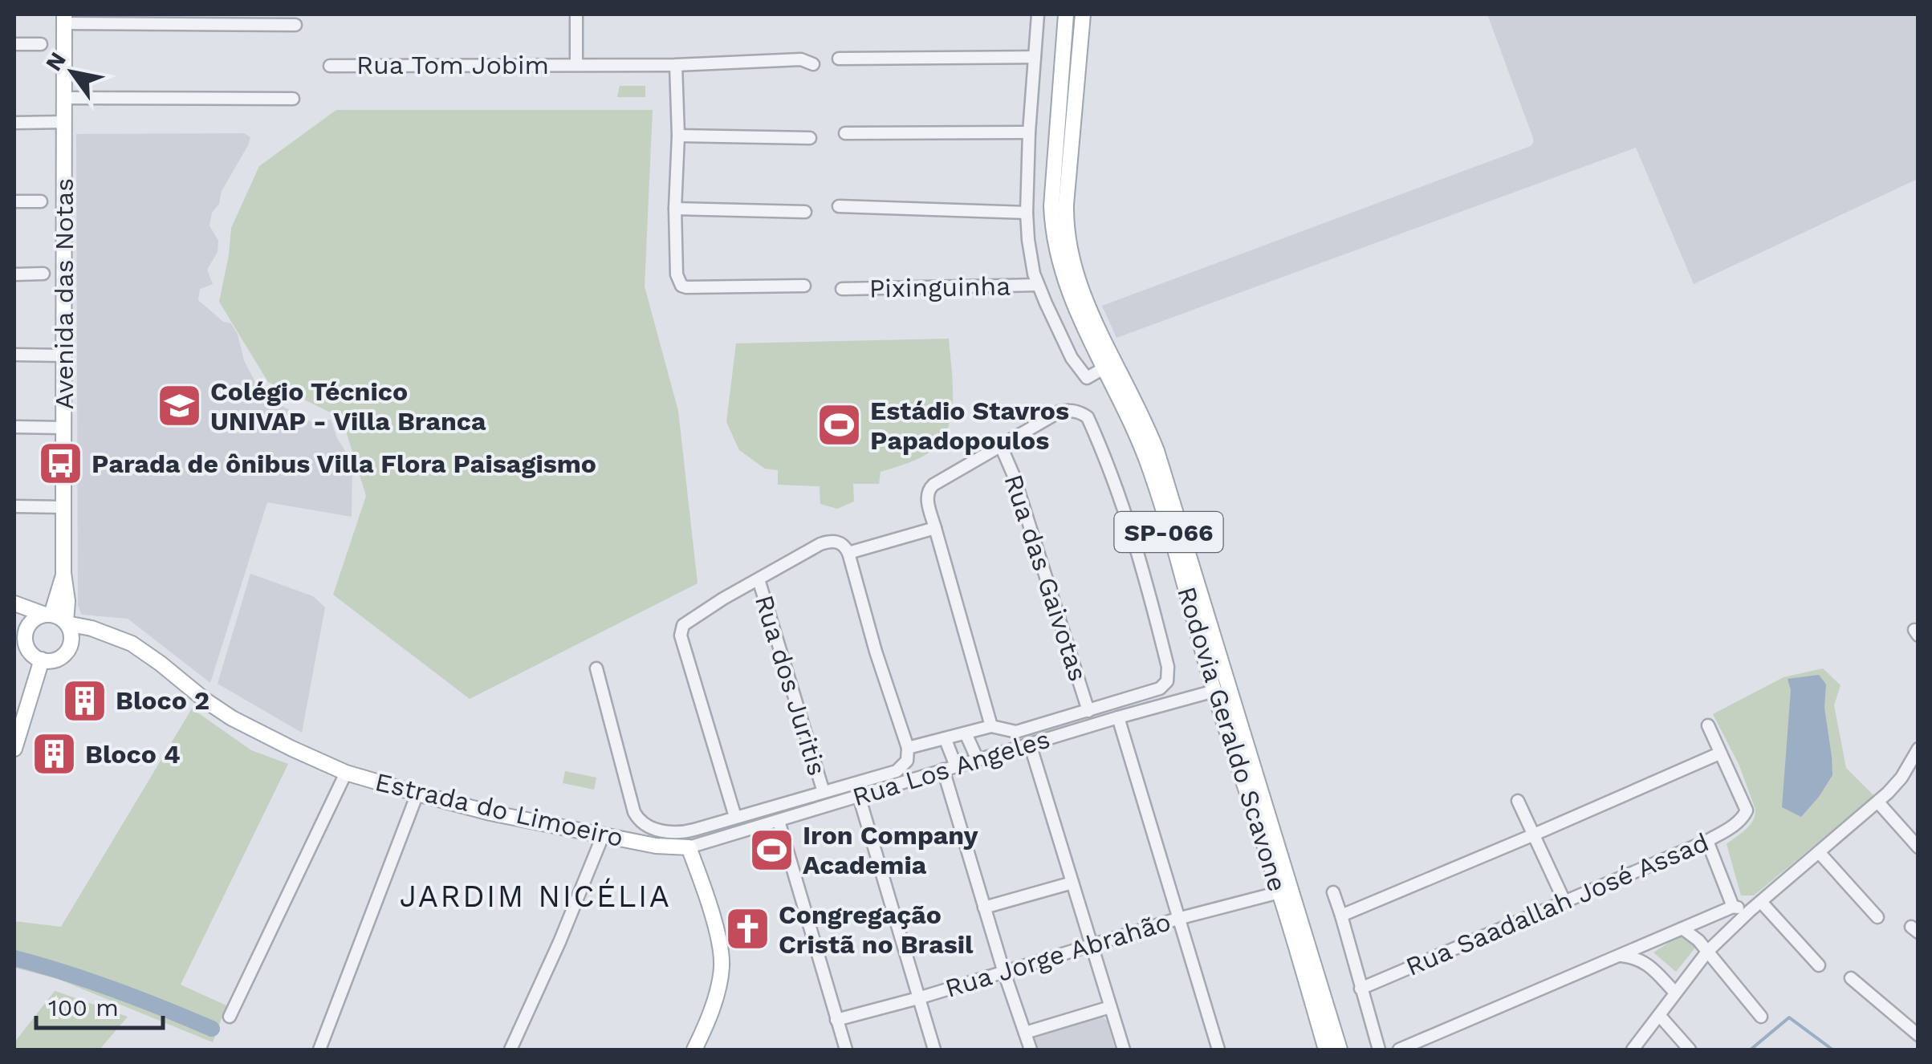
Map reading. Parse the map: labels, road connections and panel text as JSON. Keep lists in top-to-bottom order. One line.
{"streets":{"main road":["Avenida das Notas","SP-066","Rodovia Geraldo Scavone","Estrada do Limoeiro"],"street":["Rua Tom Jobim","Pixinguinha","Rua das Gaivotas","Rua dos Juritis","Rua Los Angeles","Rua Saadallah José Assad","Rua Jorge Abrahão"]},"crossings":[["Avenida das Notas","Estrada do Limoeiro"],["Rodovia Geraldo Scavone","Rua Los Angeles"],["Rodovia Geraldo Scavone","Rua Jorge Abrahão"],["Rua Los Angeles","Estrada do Limoeiro"]],"districts":["JARDIM NICÉLIA"],"places":{"school or university":["Colégio Técnico UNIVAP - Villa Branca"],"sports":["Estádio Stavros Papadopoulos","Iron Company Academia"],"bus stop":["Parada de ônibus Villa Flora Paisagismo"],"building":["Bloco 2","Bloco 4"],"church":["Congregação Cristã no Brasil"]},"scale_bar":"100 m","north":"top left"}
